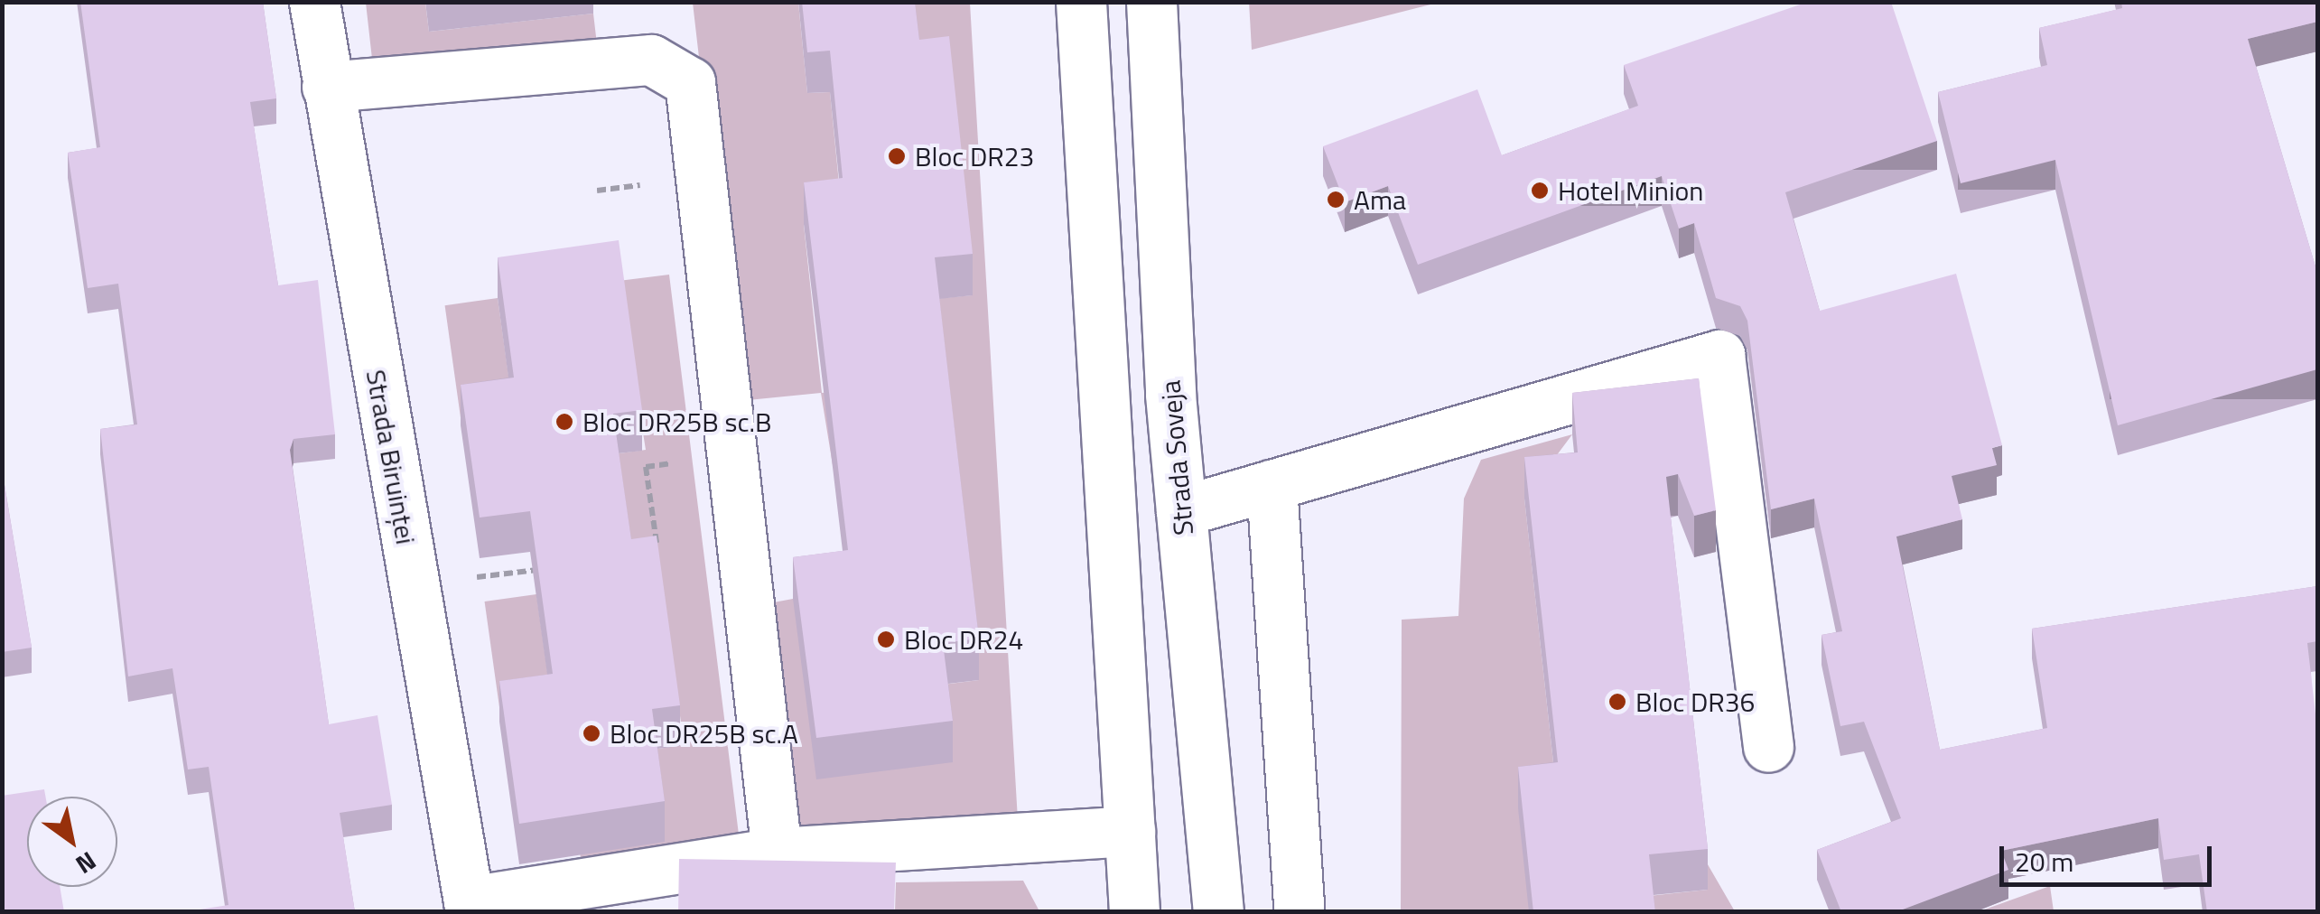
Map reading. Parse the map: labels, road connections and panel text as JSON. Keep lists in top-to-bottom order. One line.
{"streets":{"main road":["Strada Biruinței","Strada Soveja"]},"places":["Bloc DR23","Hotel Minion","Ama","Bloc DR25B sc.B","Bloc DR24","Bloc DR36","Bloc DR25B sc.A"],"scale_bar":"20 m","north":"bottom right"}
